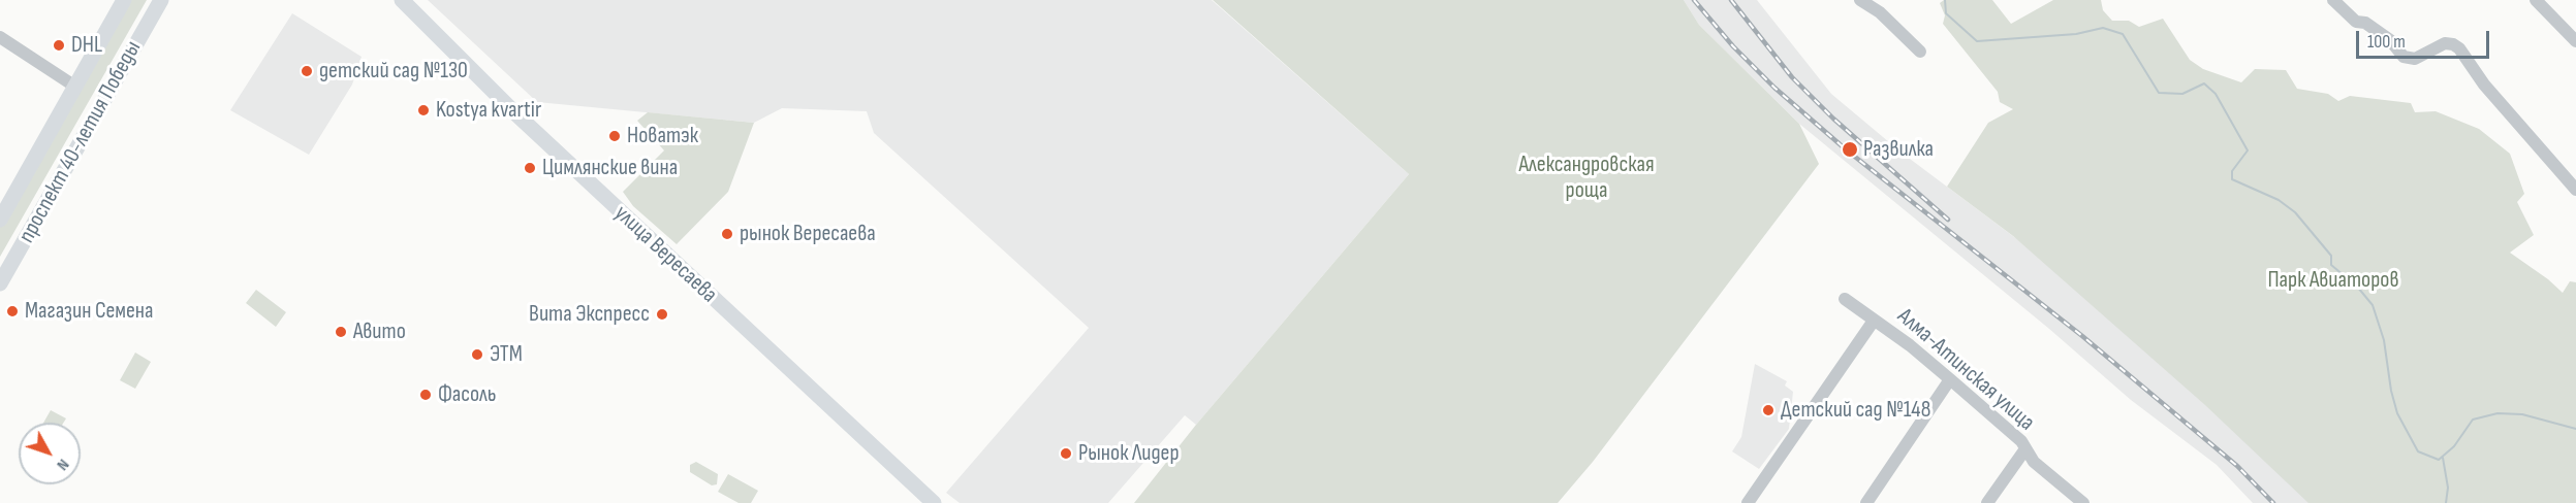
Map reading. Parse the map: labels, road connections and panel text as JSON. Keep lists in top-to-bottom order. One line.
{"streets":{"main road":["проспект 40-летия Победы","улица Вересаева"],"street":["Алма-Атинская улица"]},"parks":["Александровская роща","Парк Авиаторов"],"places":["DHL","детский сад №130","Kostya kvartir","Новатэк","Развилка","Цимлянские вина","рынок Вересаева","Магазин Семена","Вита Экспресс","Авито","ЭТМ","Фасоль","Детский сад №148","Рынок Лидер"],"scale_bar":"100 m","north":"bottom right"}
